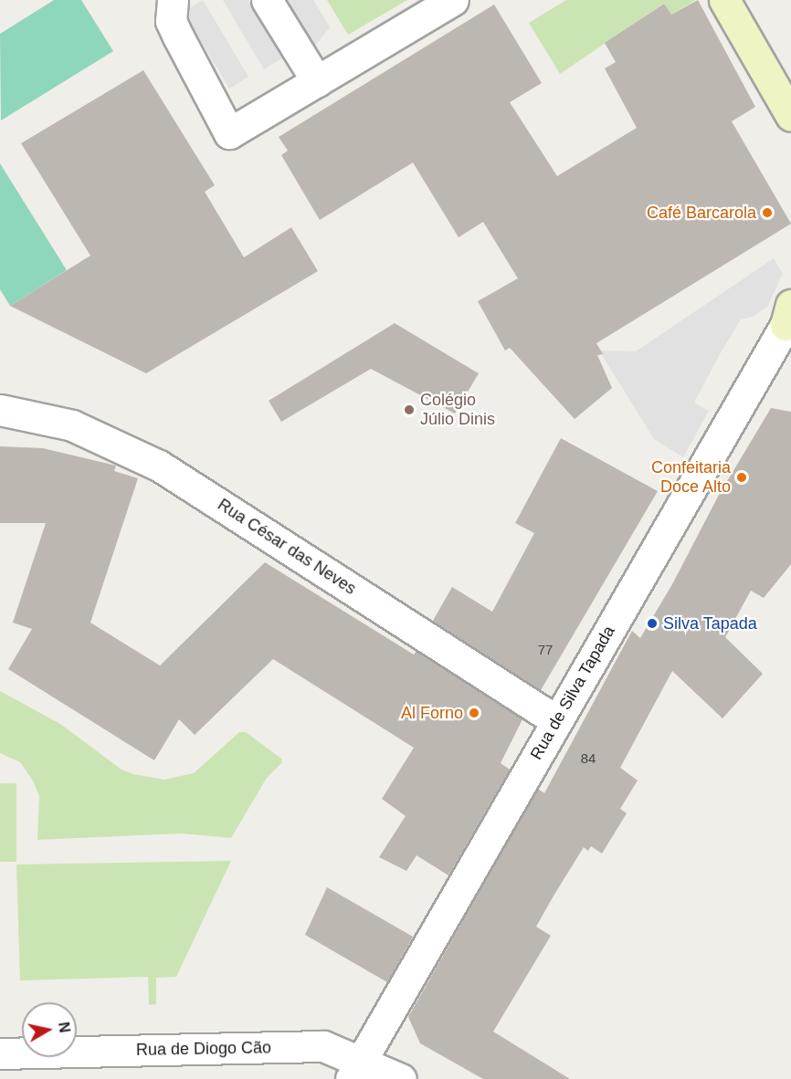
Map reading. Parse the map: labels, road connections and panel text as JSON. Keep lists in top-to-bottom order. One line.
{"streets":{"street":["Rua César das Neves","Rua de Silva Tapada","Rua de Diogo Cão"]},"crossings":[["Rua César das Neves","Rua de Silva Tapada"],["Rua de Silva Tapada","Rua de Diogo Cão"]],"places":["Café Barcarola","Colégio Júlio Dinis","Confeitaria Doce Alto","Silva Tapada","Al Forno"],"house_numbers":["77","84"],"north":"right"}
